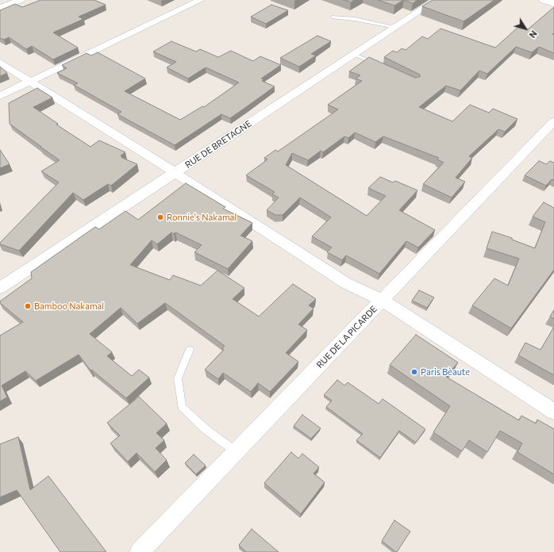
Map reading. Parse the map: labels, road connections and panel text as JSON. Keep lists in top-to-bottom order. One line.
{"streets":{"street":["RUE DE BRETAGNE","RUE DE LA PICARDE"]},"places":["Ronnie's Nakamal","Bamboo Nakamal","Paris Bèaute"],"north":"bottom right"}
